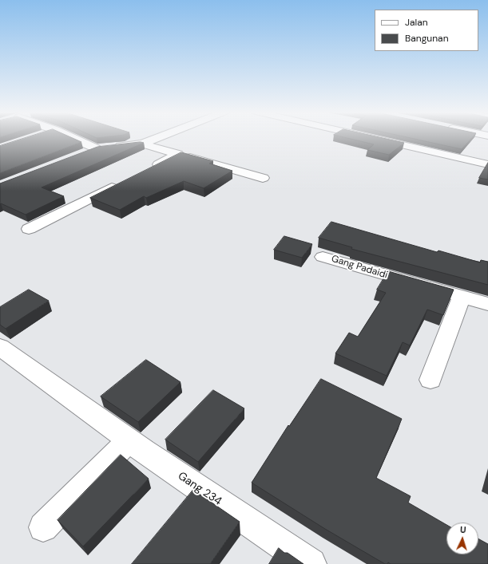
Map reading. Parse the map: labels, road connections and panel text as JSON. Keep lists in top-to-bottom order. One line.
{"streets":{"street":["Gang Padaidi","Gang 234"]},"legend":["Jalan","Bangunan"],"north":"top"}
